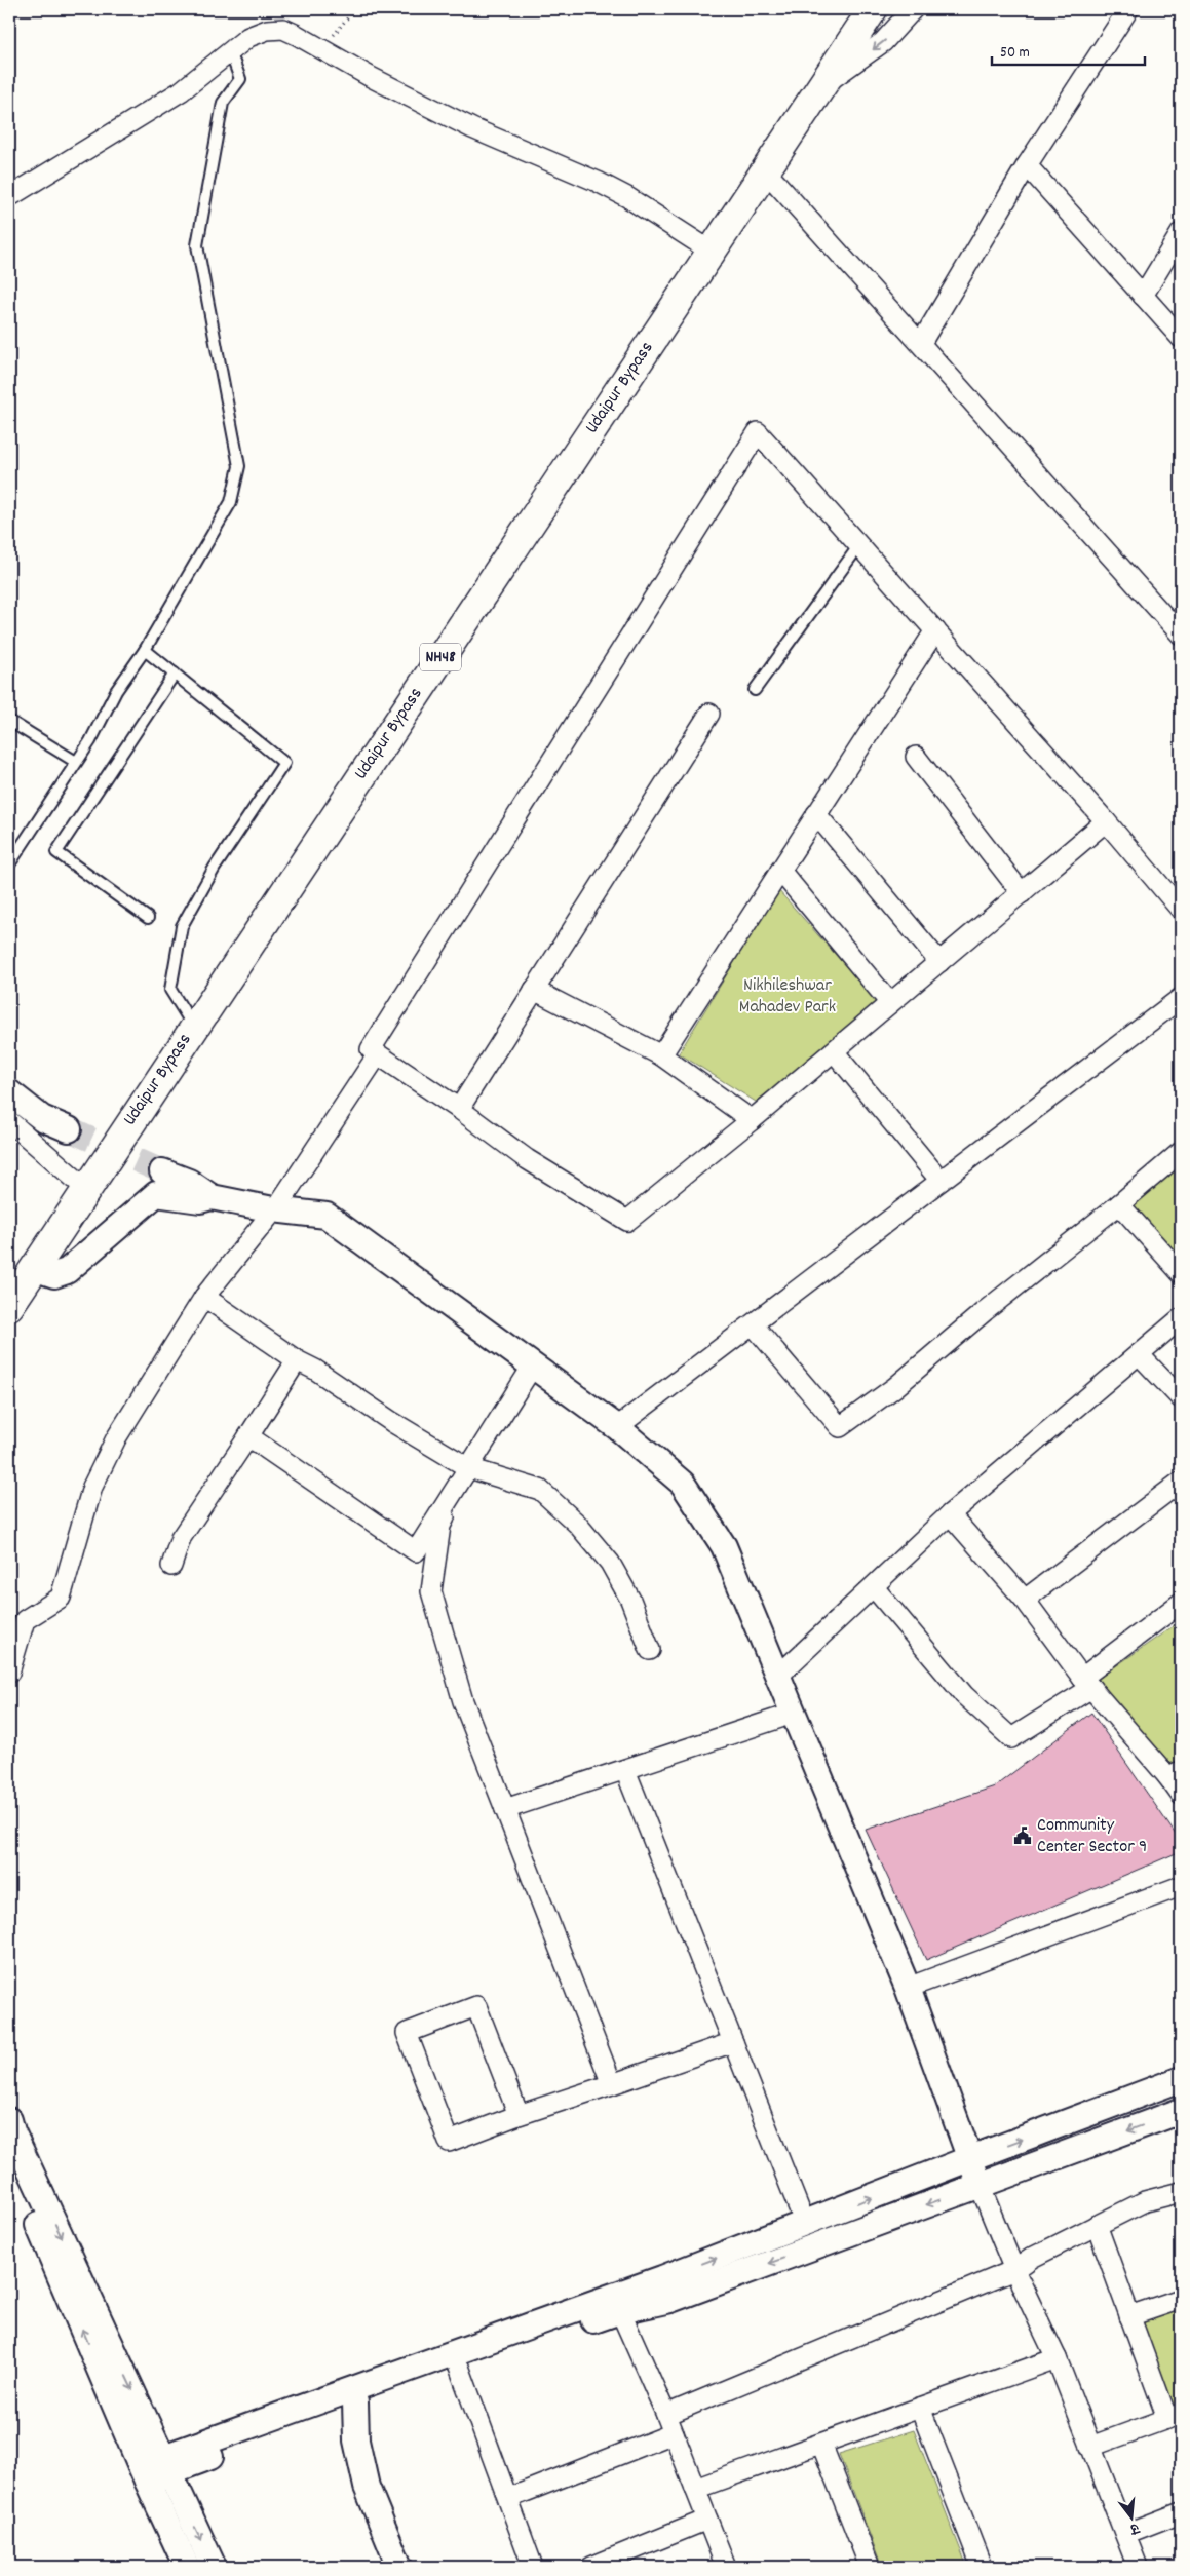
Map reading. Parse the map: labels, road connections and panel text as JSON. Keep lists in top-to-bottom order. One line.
{"streets":{"highway":["Udaipur Bypass","NH48"]},"parks":["Nikhileshwar Mahadev Park"],"places":{"public building":["Community Center Sector 9"]},"scale_bar":"50 m","north":"bottom"}
